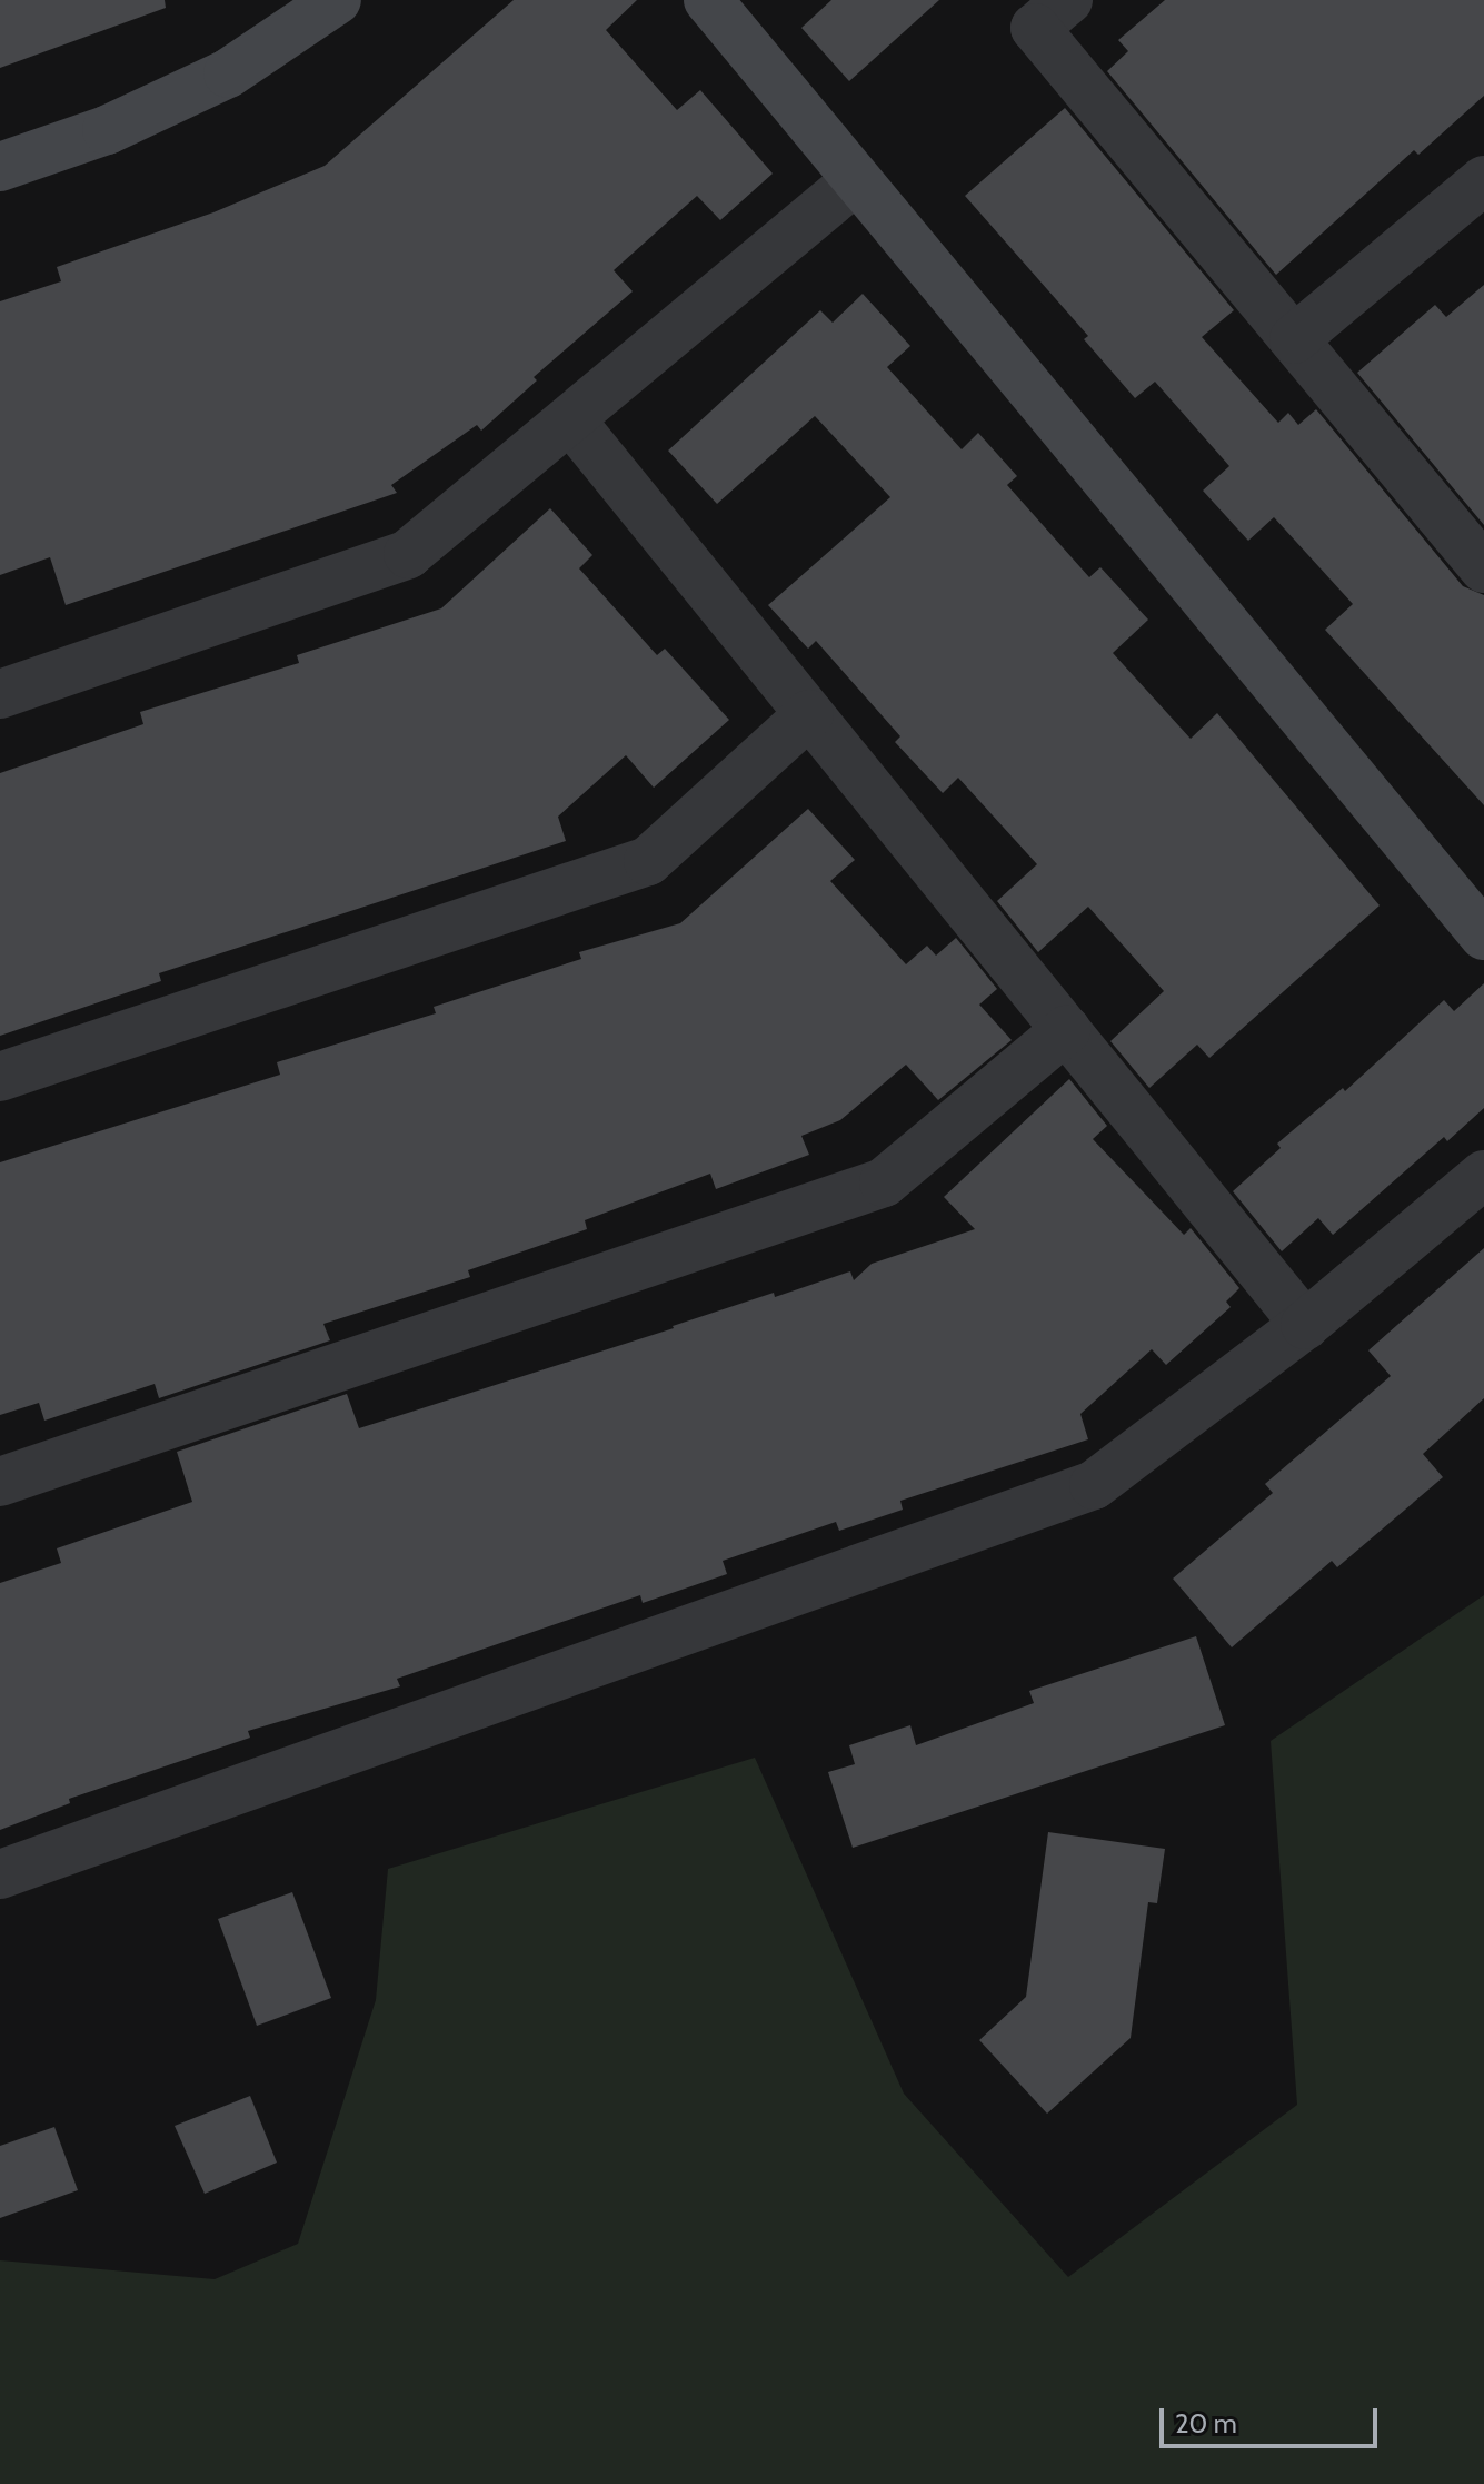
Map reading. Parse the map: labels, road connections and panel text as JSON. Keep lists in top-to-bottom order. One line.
{"scale_bar":"20 m"}
